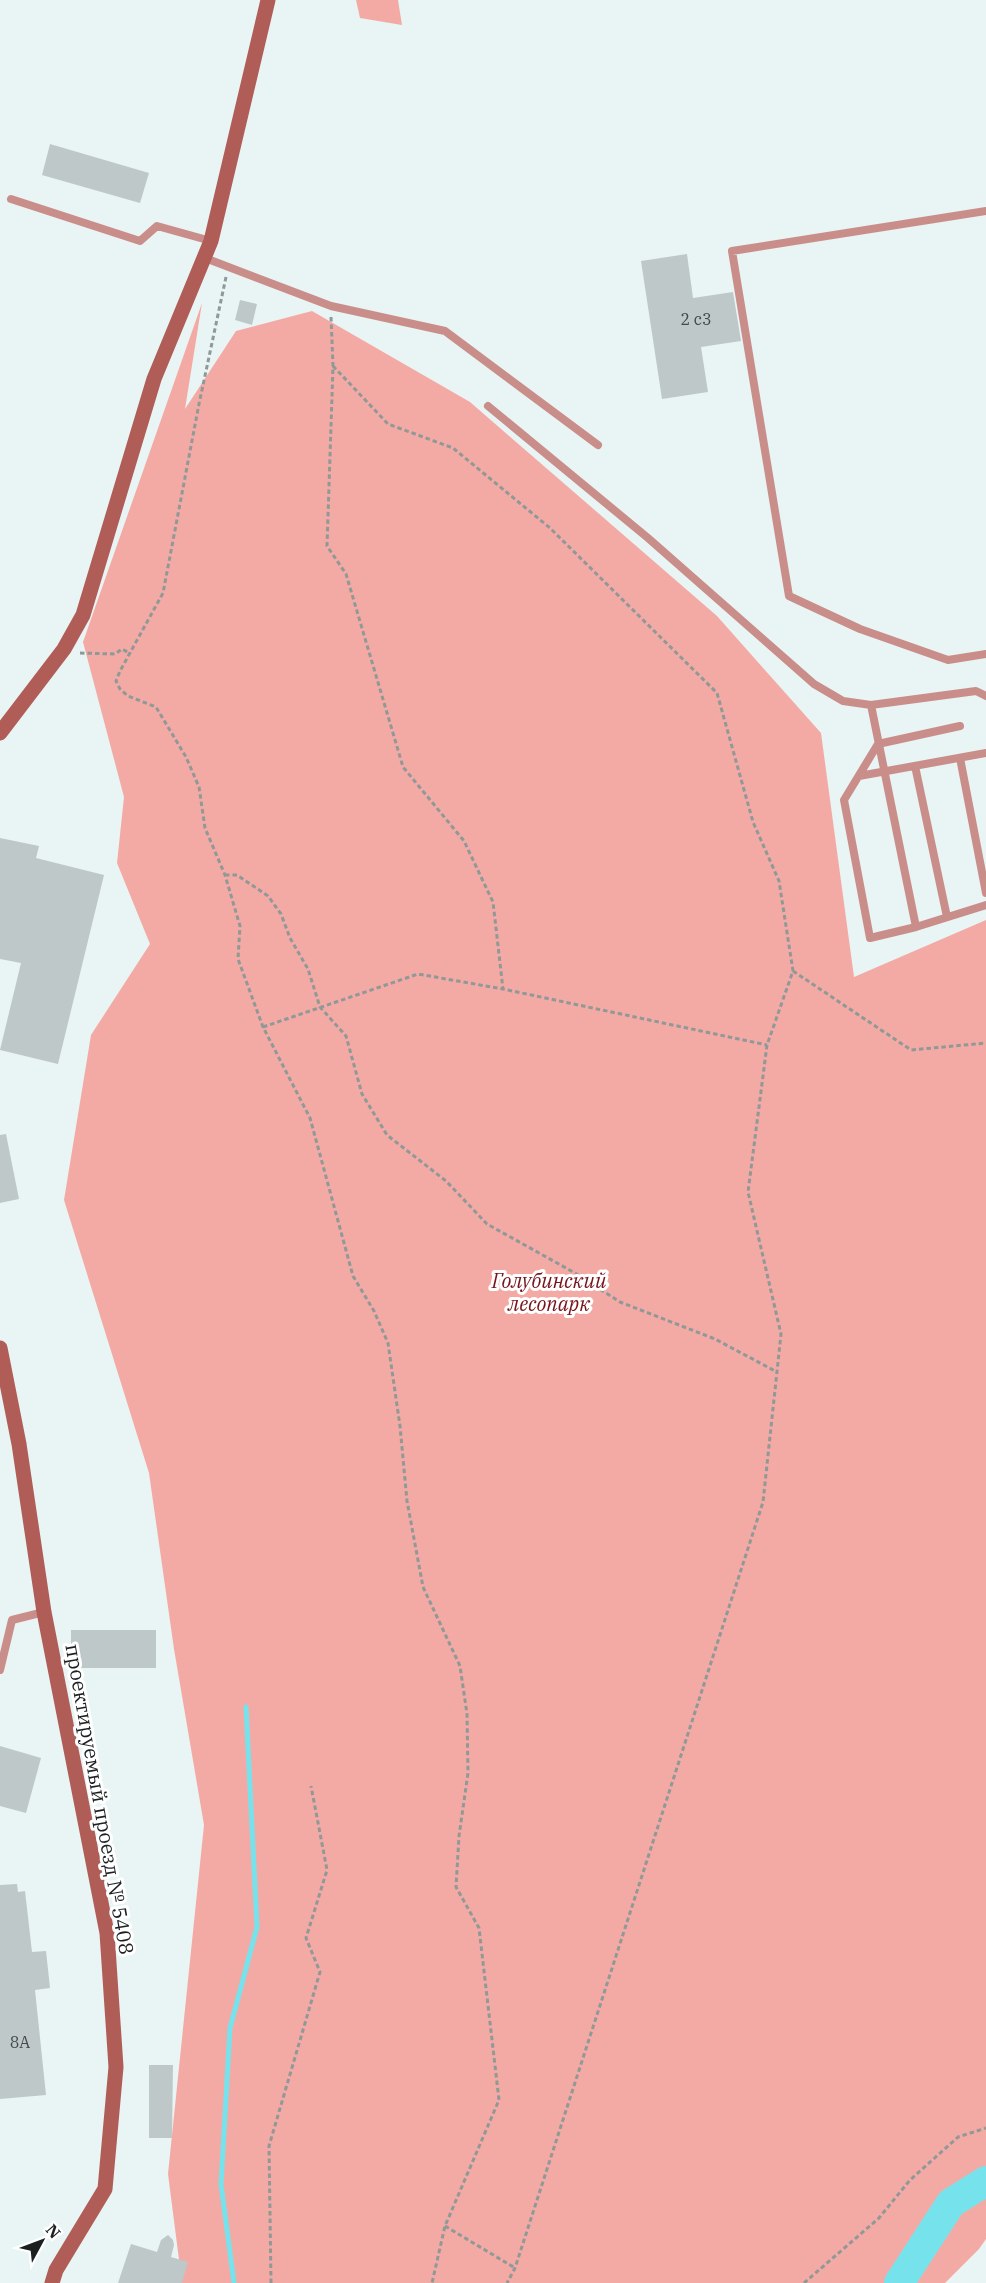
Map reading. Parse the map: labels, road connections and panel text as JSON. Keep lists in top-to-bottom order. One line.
{"streets":{"street":["проектируемый проезд № 5408"]},"parks":["Голубинский лесопарк"],"house_numbers":["2 с3","8А"],"north":"top right"}
